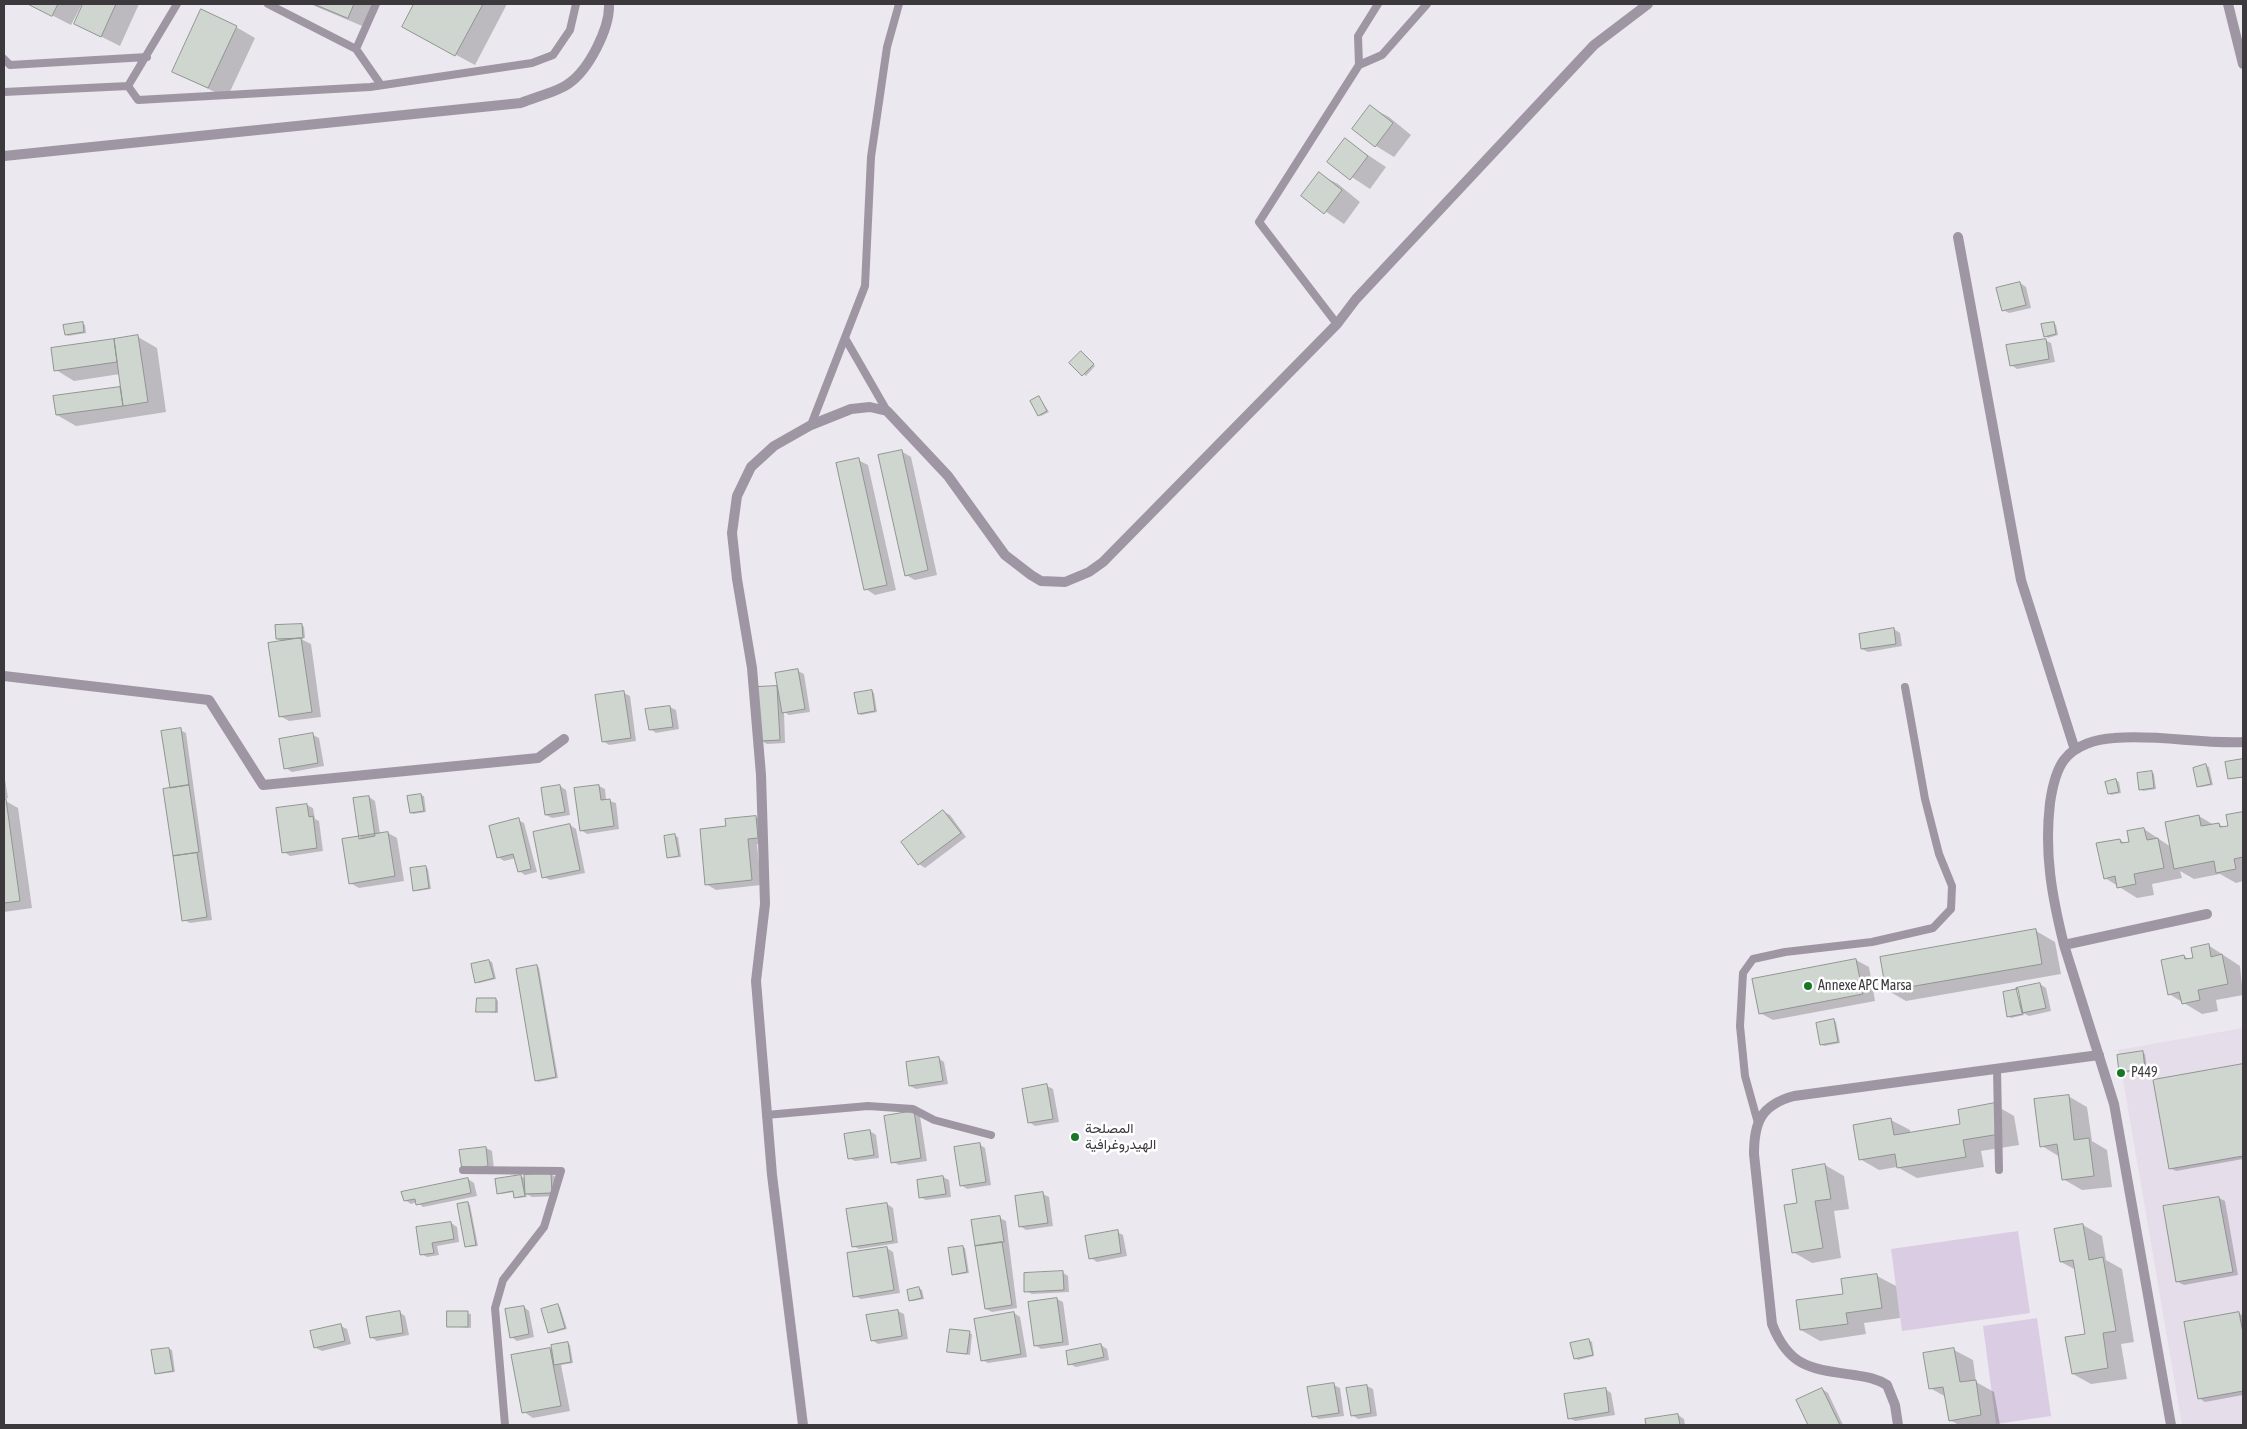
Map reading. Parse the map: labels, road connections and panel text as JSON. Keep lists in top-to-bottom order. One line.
{"places":["Annexe APC Marsa","P449","المصلحة الهيدروغرافية"]}
